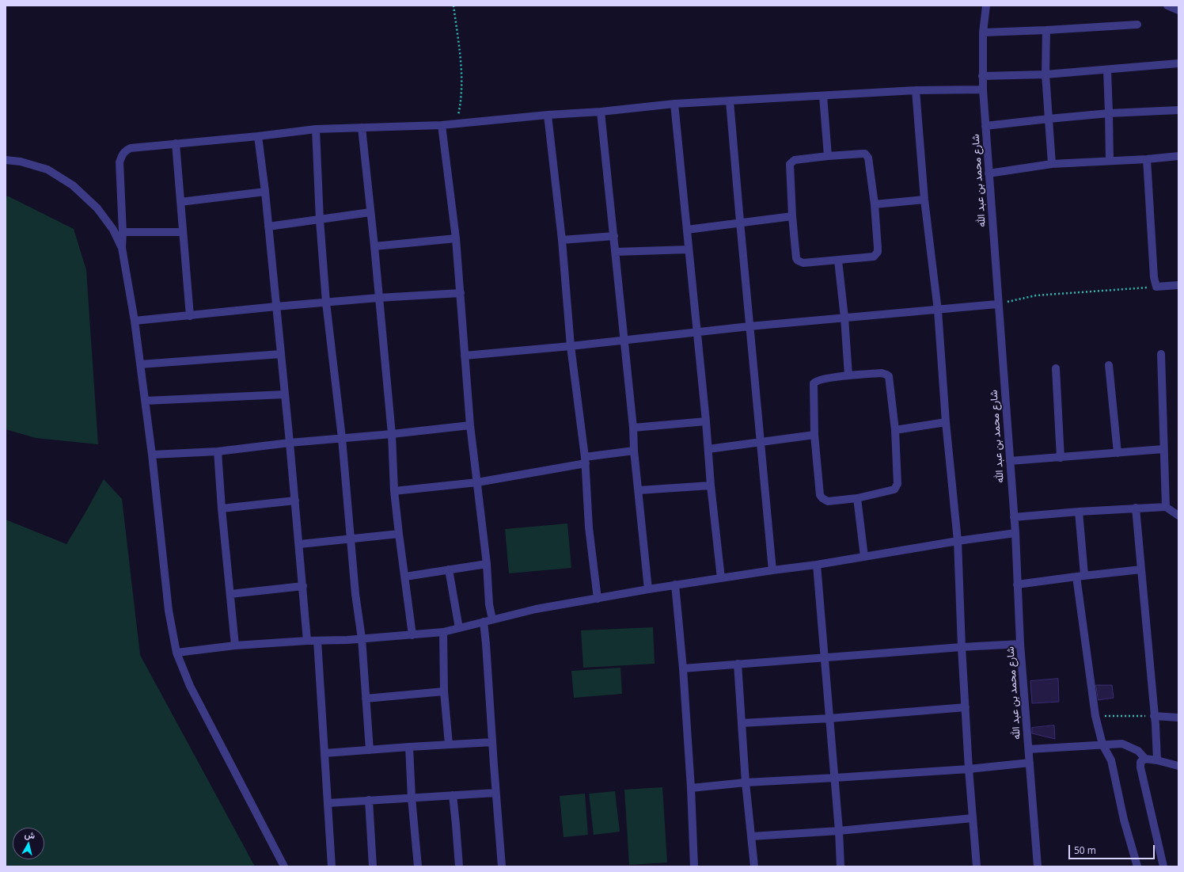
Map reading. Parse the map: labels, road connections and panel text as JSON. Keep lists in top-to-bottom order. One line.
{"streets":{"street":["شارع محمد بن عبد الله"]},"scale_bar":"50 m","north":"top"}
